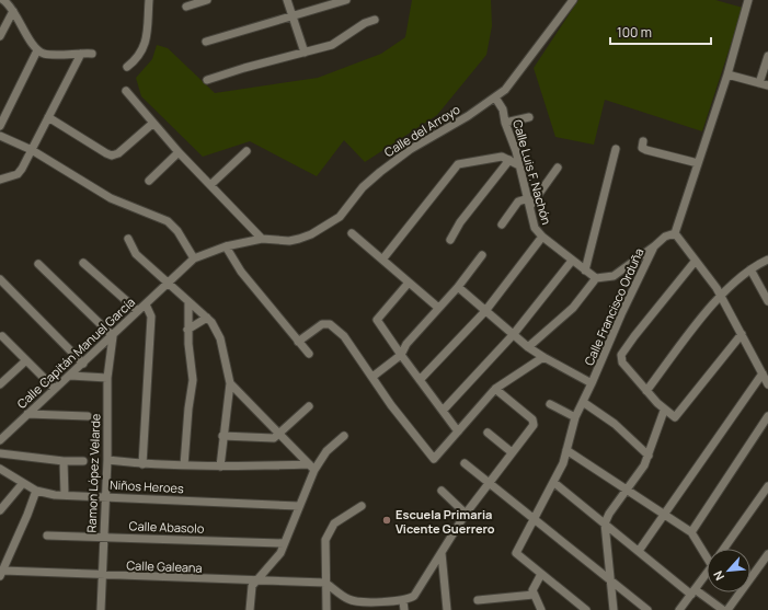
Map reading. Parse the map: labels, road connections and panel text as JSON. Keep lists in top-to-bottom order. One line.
{"streets":{"street":["Calle del Arroyo","Calle Luis F. Nachón","Calle Francisco Orduña","Calle Capitán Manuel García","Ramon López Velarde","Niños Heroes","Calle Abasolo","Calle Galeana"]},"crossings":[["Calle del Arroyo","Calle Luis F. Nachón"],["Calle del Arroyo","Calle Capitán Manuel García"],["Calle Capitán Manuel García","Ramon López Velarde"],["Ramon López Velarde","Niños Heroes"],["Ramon López Velarde","Calle Abasolo"],["Ramon López Velarde","Calle Galeana"]],"places":["Escuela Primaria Vicente Guerrero"],"scale_bar":"100 m","north":"bottom left"}
